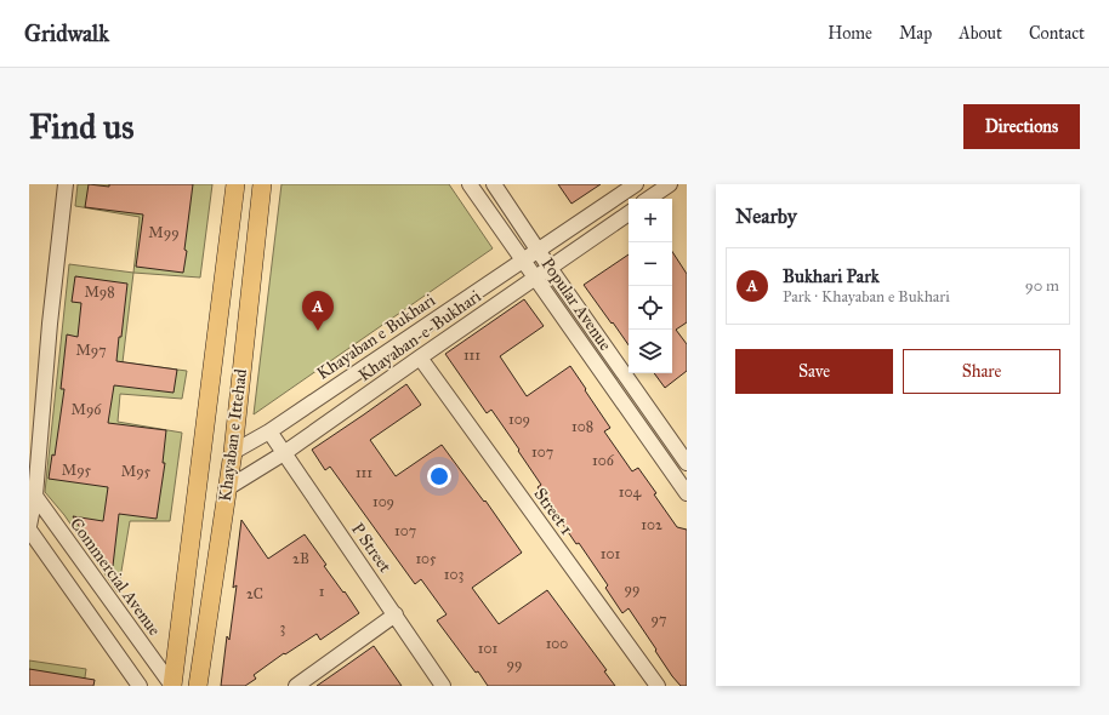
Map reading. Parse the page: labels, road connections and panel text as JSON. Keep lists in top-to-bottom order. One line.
{"streets":{"main road":["Khayaban e Ittehad"],"street":["Popular Avenue","Khayaban-e-Bukhari","Khayaban e Bukhari","Street 1","P Street","Commercial Avenue"]},"crossings":[["Popular Avenue","Khayaban-e-Bukhari"],["Popular Avenue","Khayaban e Bukhari"],["Khayaban-e-Bukhari","Khayaban e Ittehad"],["Khayaban-e-Bukhari","Street 1"],["Khayaban-e-Bukhari","P Street"],["Khayaban e Bukhari","Khayaban e Ittehad"],["Khayaban e Bukhari","P Street"],["Khayaban e Ittehad","Commercial Avenue"]],"house_numbers":["M99","M98","M97","111","M96","109","108","107","106","M95","M95","111","104","109","102","107","101","2B","105","103","99","1","2C","97","3","100","101","99"],"page":{"header":"Gridwalk","nav":["Home","Map","About","Contact"],"buttons":["Directions",["Save","Share"]],"title":"Find us","heading":"Nearby","map_buttons":["+","−"],"list":[{"mark":"A","name":"Bukhari Park","note":"Park · Khayaban e Bukhari","value":"90 m"}],"pins":"A"}}
